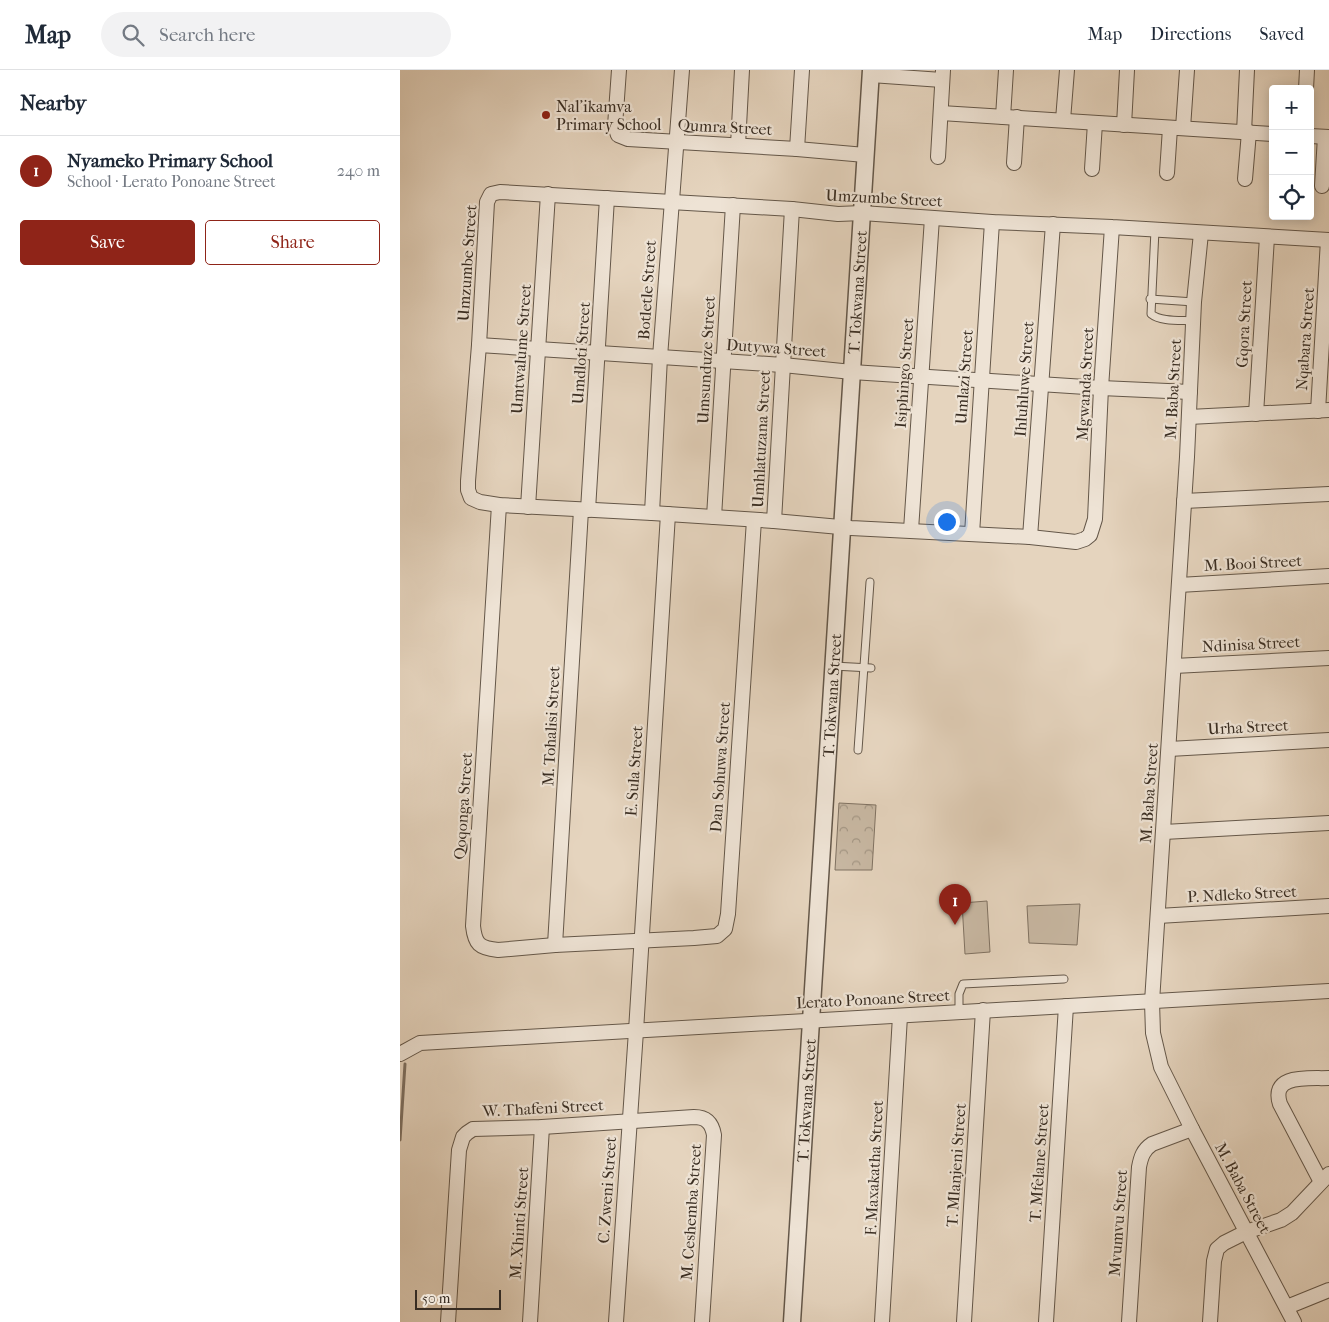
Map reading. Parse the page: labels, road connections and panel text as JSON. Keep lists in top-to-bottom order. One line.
{"streets":{"street":["Qumra Street","Umzumbe Street","Botletle Street","T. Tokwana Street","Gqora Street","Nqabara Street","Dutywa Street","Umtwalume Street","Umdloti Street","Umsunduze Street","Isiphingo Street","Umlazi Street","Ihluhluwe Street","Mgwanda Street","M. Baba Street","Umhlatuzana Street","M. Booi Street","Ndinisa Street","M. Tohalisi Street","Urha Street","Dan Sohuwa Street","E. Sula Street","Qoqonga Street","P. Ndleko Street","Lerato Ponoane Street","W. Thafeni Street","T. Mfelane Street","T. Mlanjeni Street","F. Maxakatha Street","C. Zweni Street","M. Ceshemba Street","M. Xhinti Street","Mvumvu Street"]},"crossings":[["Qumra Street","Botletle Street"],["Qumra Street","T. Tokwana Street"],["Umzumbe Street","Botletle Street"],["Umzumbe Street","T. Tokwana Street"],["Umzumbe Street","Gqora Street"],["Umzumbe Street","Nqabara Street"],["Umzumbe Street","Dutywa Street"],["Umzumbe Street","Umtwalume Street"],["Umzumbe Street","Umdloti Street"],["Umzumbe Street","Umsunduze Street"],["Umzumbe Street","Isiphingo Street"],["Umzumbe Street","Umlazi Street"],["Umzumbe Street","Ihluhluwe Street"],["Umzumbe Street","Mgwanda Street"],["Umzumbe Street","M. Baba Street"],["Umzumbe Street","Umhlatuzana Street"],["Umzumbe Street","M. Tohalisi Street"],["Umzumbe Street","Dan Sohuwa Street"],["Umzumbe Street","E. Sula Street"],["Umzumbe Street","Qoqonga Street"],["Botletle Street","Dutywa Street"],["T. Tokwana Street","Dutywa Street"],["T. Tokwana Street","Lerato Ponoane Street"],["Dutywa Street","Umtwalume Street"],["Dutywa Street","Umdloti Street"],["Dutywa Street","Umsunduze Street"],["Dutywa Street","Isiphingo Street"],["Dutywa Street","Umlazi Street"],["Dutywa Street","Ihluhluwe Street"],["Dutywa Street","Mgwanda Street"],["Dutywa Street","M. Baba Street"],["Dutywa Street","Umhlatuzana Street"],["Umdloti Street","M. Tohalisi Street"],["M. Baba Street","M. Booi Street"],["M. Baba Street","Ndinisa Street"],["M. Baba Street","Urha Street"],["M. Baba Street","P. Ndleko Street"],["M. Baba Street","Lerato Ponoane Street"],["M. Baba Street","Mvumvu Street"],["M. Tohalisi Street","Qoqonga Street"],["Dan Sohuwa Street","E. Sula Street"],["Dan Sohuwa Street","Qoqonga Street"],["E. Sula Street","Qoqonga Street"],["E. Sula Street","Lerato Ponoane Street"],["E. Sula Street","C. Zweni Street"],["Lerato Ponoane Street","T. Mfelane Street"],["Lerato Ponoane Street","T. Mlanjeni Street"],["Lerato Ponoane Street","F. Maxakatha Street"],["Lerato Ponoane Street","C. Zweni Street"],["W. Thafeni Street","C. Zweni Street"],["W. Thafeni Street","M. Ceshemba Street"],["W. Thafeni Street","M. Xhinti Street"]],"places":["Nal'ikamva Primary School"],"scale_bar":"50 m","page":{"header":"Map","search":"Search here","nav":["Map","Directions","Saved"],"heading":"Nearby","map_buttons":["+","−"],"list":[{"mark":"1","name":"Nyameko Primary School","note":"School · Lerato Ponoane Street","value":"240 m"}],"buttons":["Save","Share"],"pins":"1","scale":"50 m"}}
